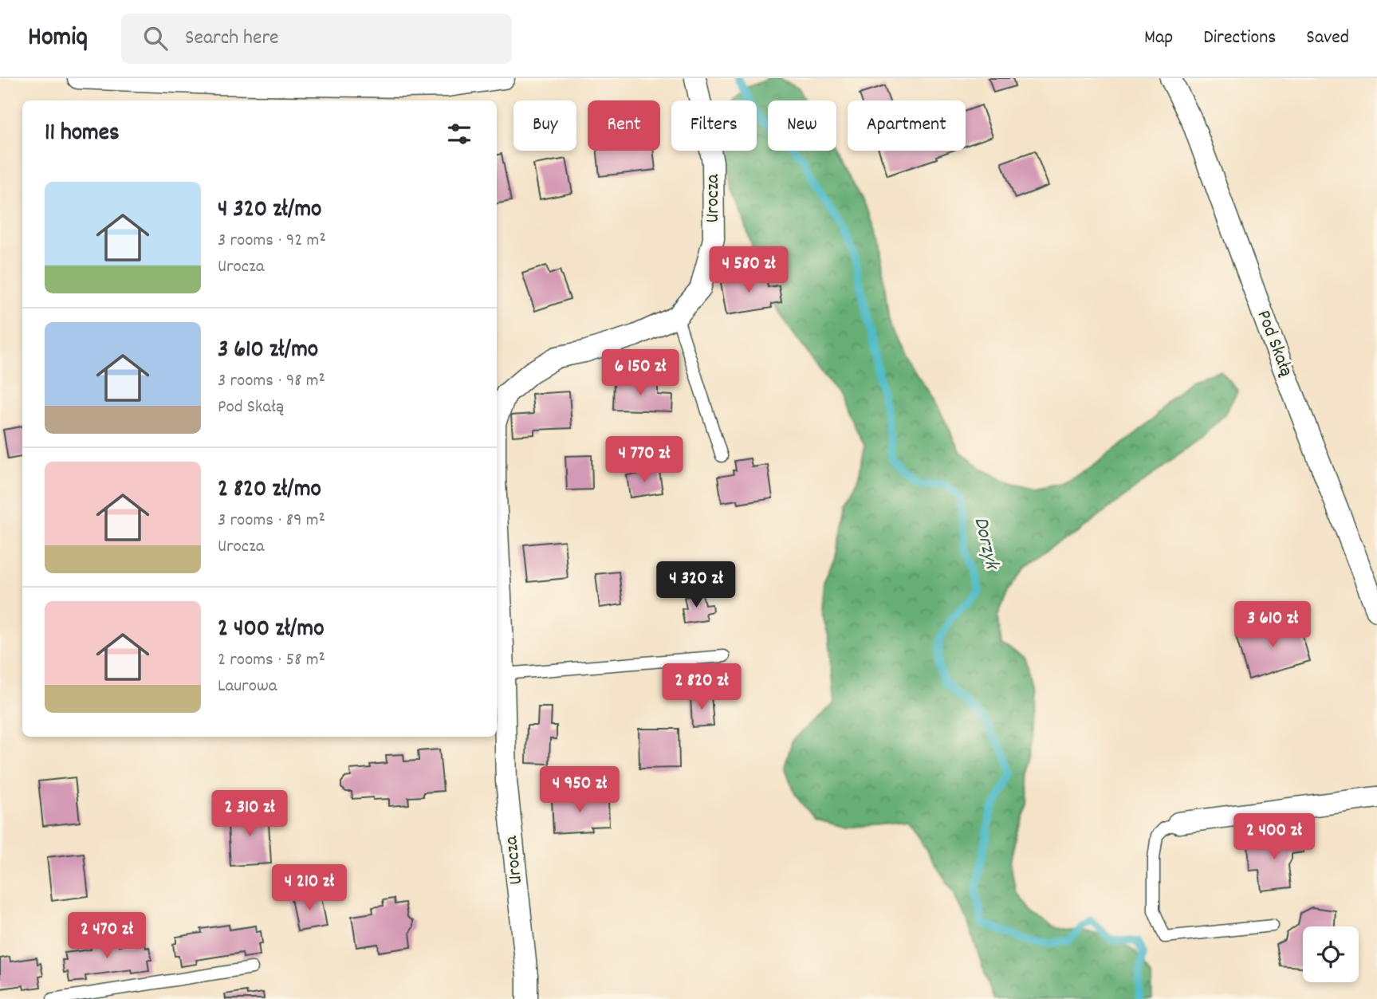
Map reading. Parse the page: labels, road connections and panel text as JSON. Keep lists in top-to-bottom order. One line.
{"streets":{"street":["Urocza","Pod Skałą"]},"water":["Dorzyk"],"page":{"header":"Homiq","search":"Search here","nav":["Map","Directions","Saved"],"chip":["Buy","Rent","Filters","New","Apartment"],"heading":"11 homes","list":[{"name":"4 320 zł/mo","note":"3 rooms · 92 m² · Urocza"},{"name":"3 610 zł/mo","note":"3 rooms · 98 m² · Pod Skałą"},{"name":"2 820 zł/mo","note":"3 rooms · 89 m² · Urocza"},{"name":"2 400 zł/mo","note":"2 rooms · 58 m² · Laurowa"}],"price":["4 580 zł","6 150 zł","4 770 zł","4 320 zł","3 610 zł","2 820 zł","4 950 zł","2 310 zł","2 400 zł","4 210 zł","2 470 zł"]}}
